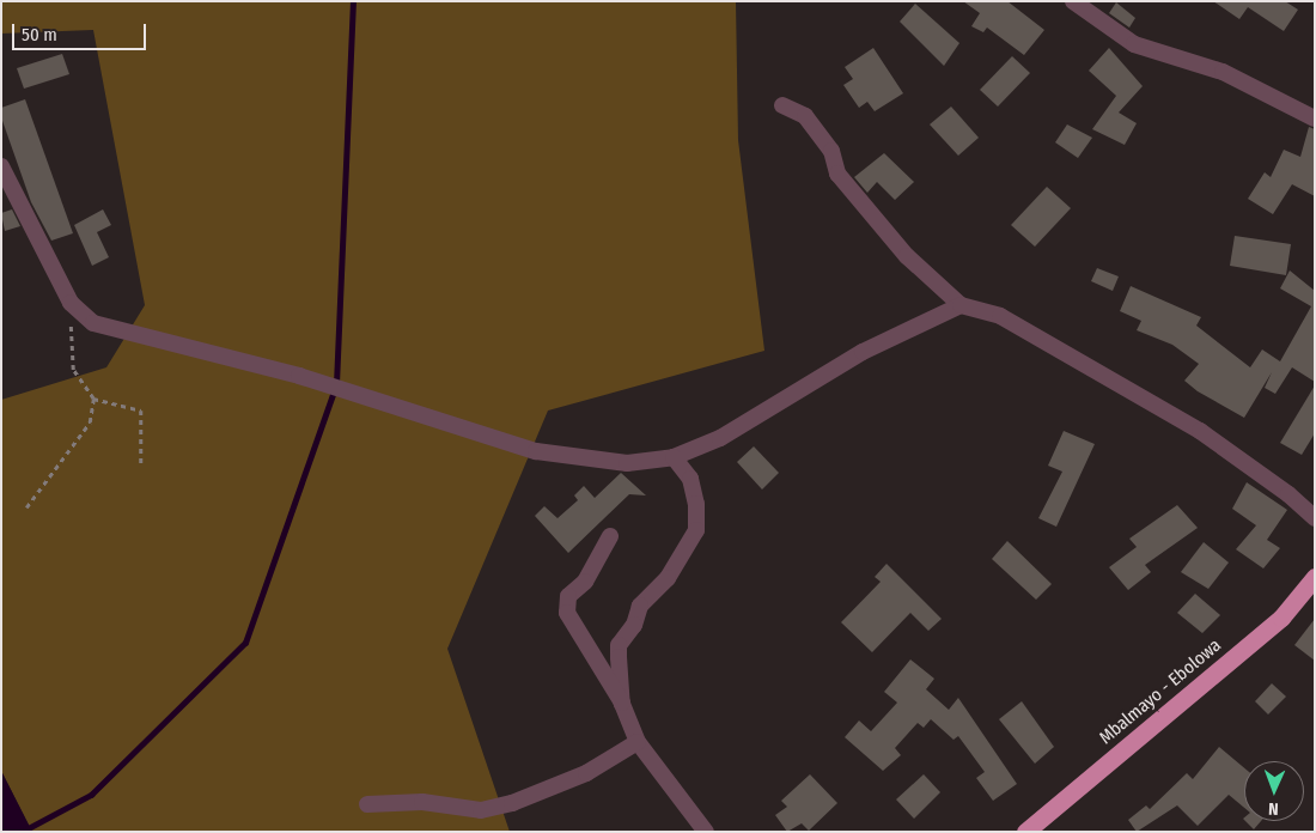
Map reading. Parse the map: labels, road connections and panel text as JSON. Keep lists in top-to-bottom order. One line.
{"streets":{"highway":["Mbalmayo - Ebolowa"]},"scale_bar":"50 m","north":"bottom"}
